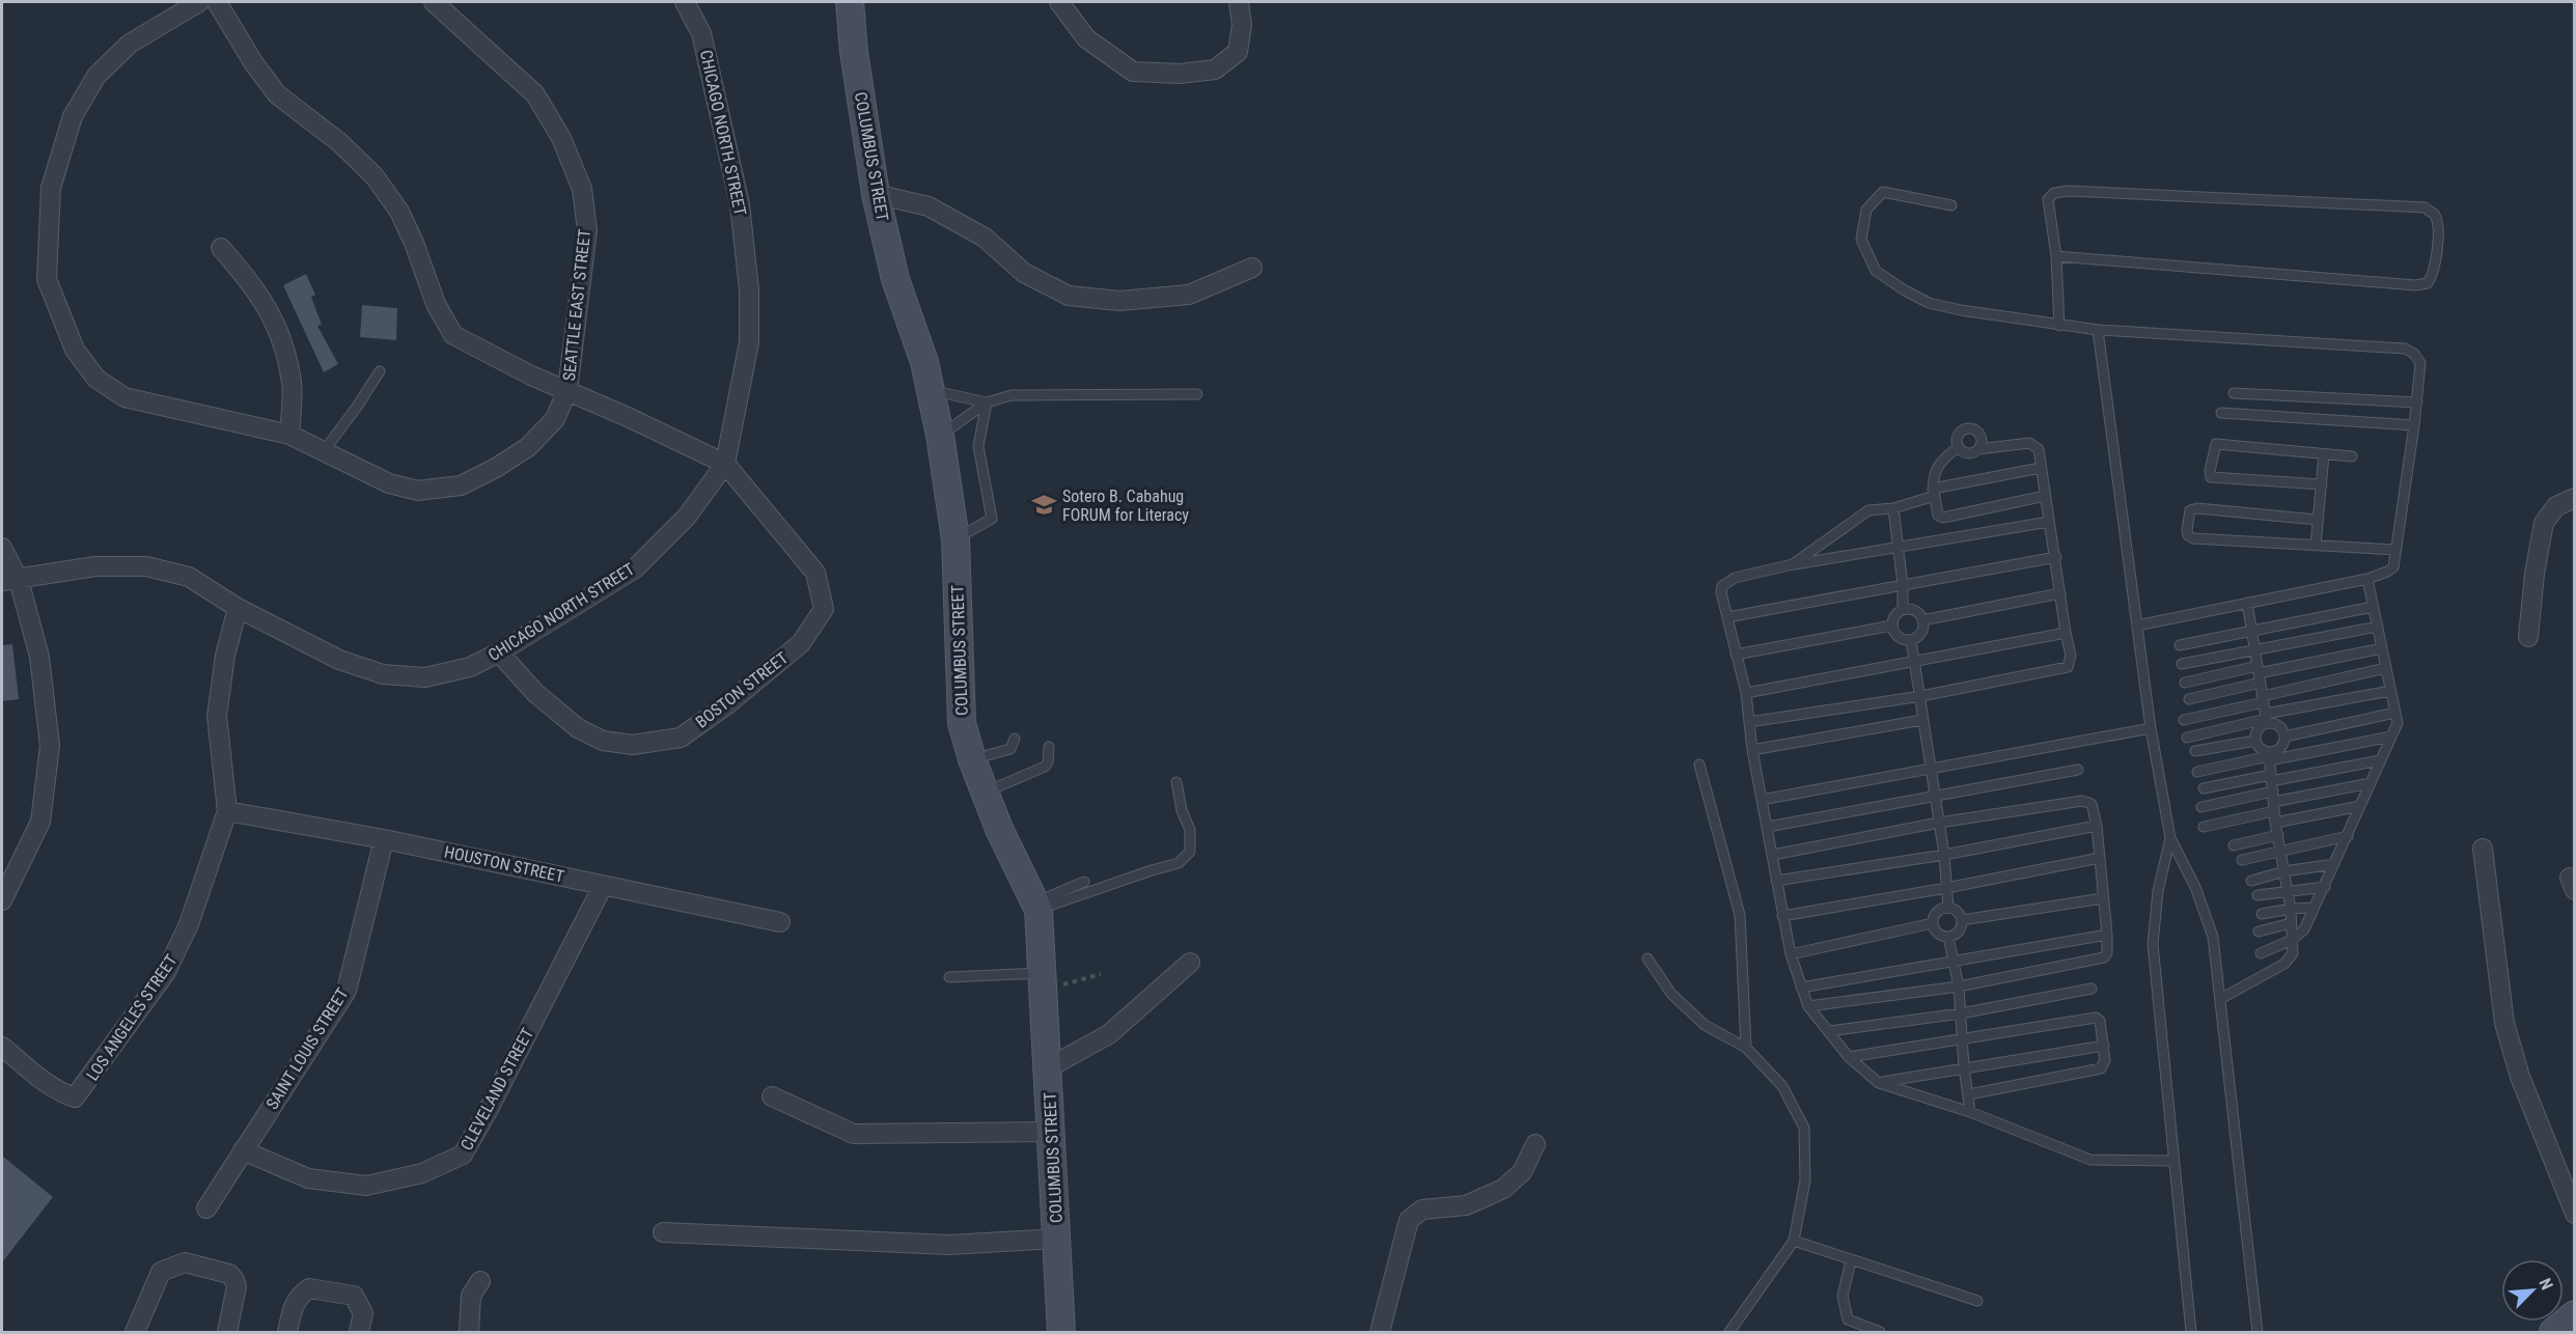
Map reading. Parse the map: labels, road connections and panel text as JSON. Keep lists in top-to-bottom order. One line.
{"streets":{"street":["CHICAGO NORTH STREET","COLUMBUS STREET","SEATTLE EAST STREET","BOSTON STREET","HOUSTON STREET","LOS ANGELES STREET","SAINT LOUIS STREET","CLEVELAND STREET"]},"crossings":[["CHICAGO NORTH STREET","BOSTON STREET"],["CHICAGO NORTH STREET","LOS ANGELES STREET"],["HOUSTON STREET","LOS ANGELES STREET"],["HOUSTON STREET","SAINT LOUIS STREET"],["HOUSTON STREET","CLEVELAND STREET"],["SAINT LOUIS STREET","CLEVELAND STREET"]],"places":{"school or university":["Sotero B. Cabahug FORUM for Literacy"]},"north":"top right"}
